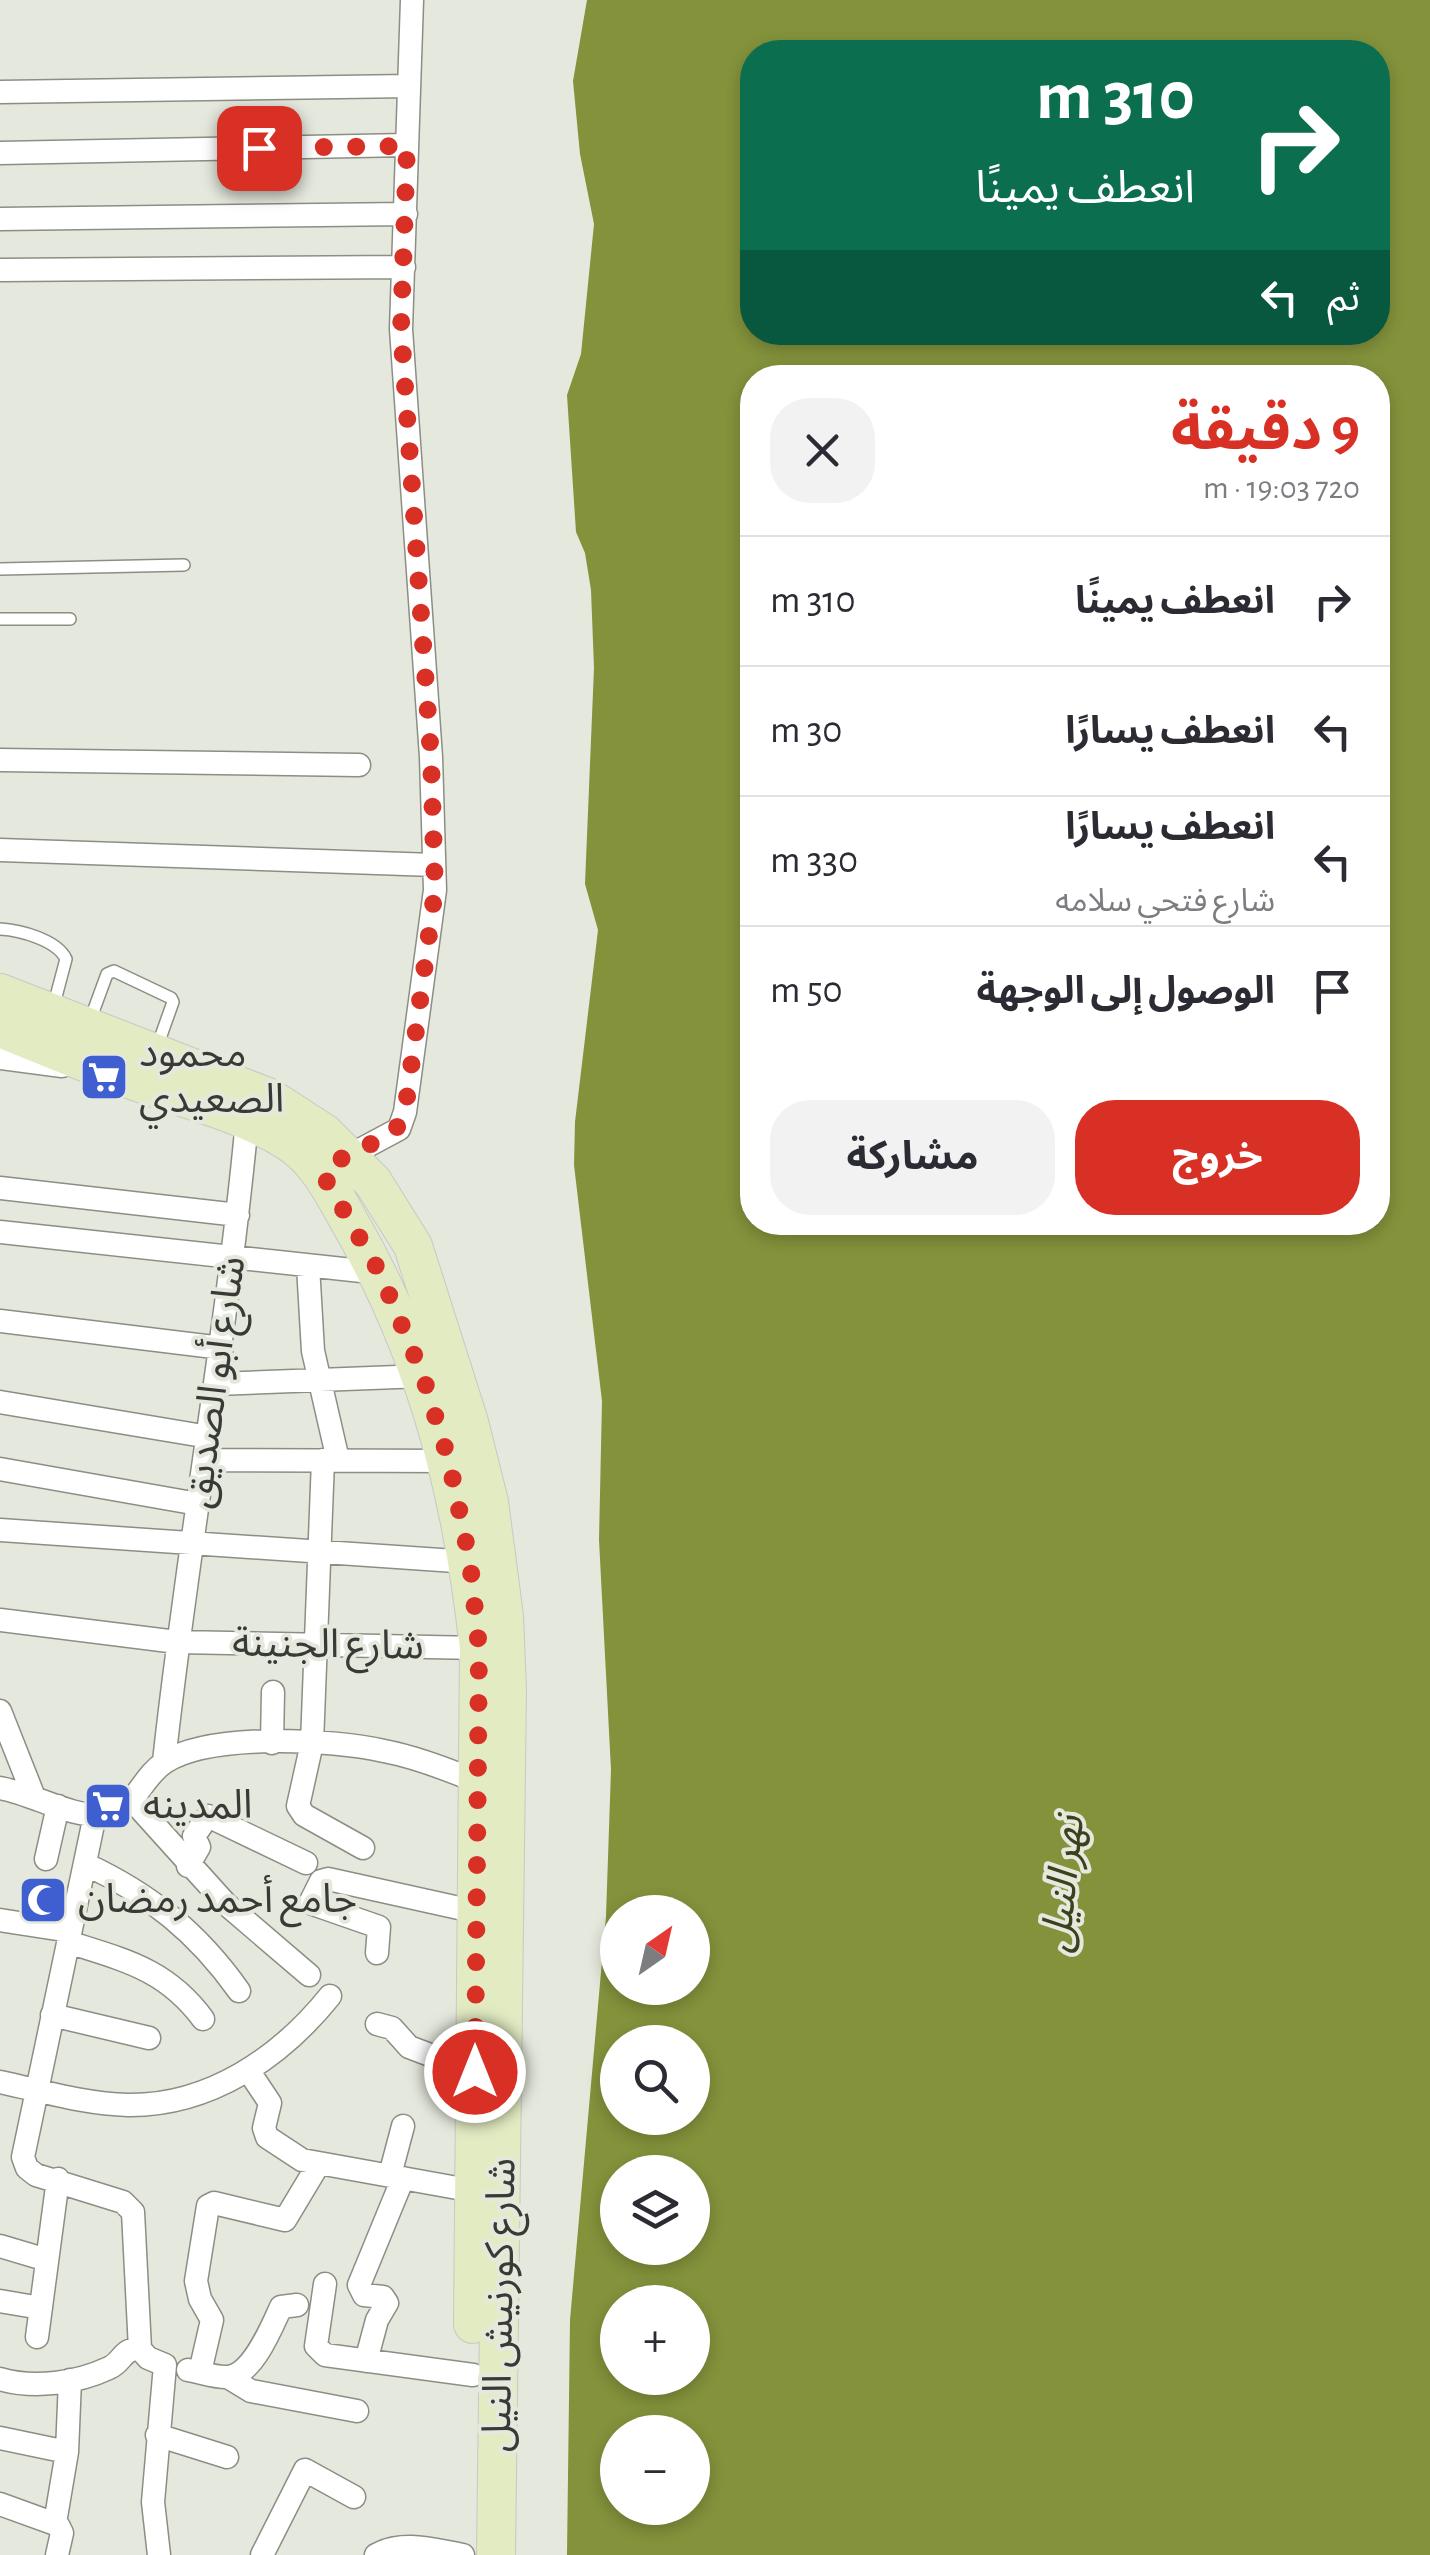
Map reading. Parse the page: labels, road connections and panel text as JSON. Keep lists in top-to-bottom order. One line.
{"streets":{"main road":["شارع كورنيش النيل"],"street":["شارع أبو الصديق","شارع الجنينة"]},"crossings":[["شارع أبو الصديق","شارع الجنينة"],["شارع أبو الصديق","شارع كورنيش النيل"],["شارع الجنينة","شارع كورنيش النيل"]],"water":["نهر النيل"],"places":{"supermarket":["محمود الصعيدي","المدينه"],"mosque":["جامع أحمد رمضان"]},"north":"top right","page":{"turn":["310 m","انعطف يمينًا"],"then":"ثم","heading":["9 دقيقة","720 m · 19:03"],"list":[{"name":"انعطف يمينًا","value":"310 m"},{"name":"انعطف يسارًا","value":"30 m"},{"name":"انعطف يسارًا","note":"شارع فتحي سلامه","value":"330 m"},{"name":"الوصول إلى الوجهة","value":"50 m"}],"buttons":["خروج","مشاركة"],"map_buttons":["+","−"]}}
